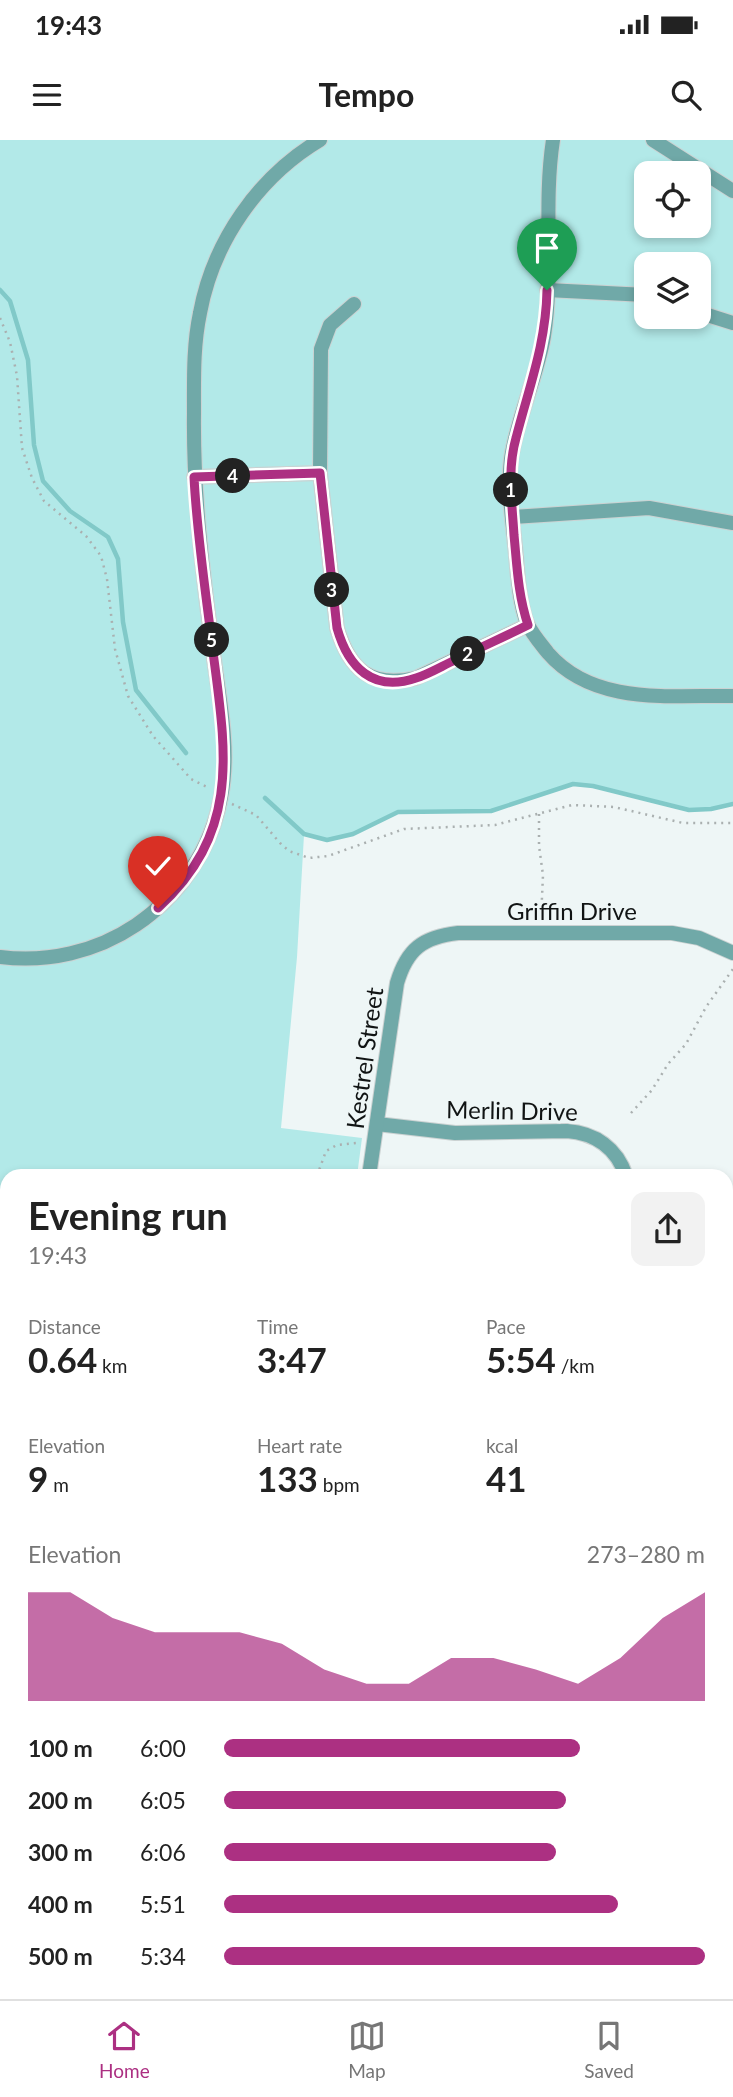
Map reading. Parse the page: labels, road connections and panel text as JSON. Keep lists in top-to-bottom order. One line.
{"streets":{"street":["Griffin Drive","Kestrel Street","Merlin Drive"]},"crossings":[["Griffin Drive","Kestrel Street"],["Kestrel Street","Merlin Drive"]],"page":{"status":"19:43","header":"Tempo","pins":["4","1","3","5","2"],"heading":["Evening run","19:43"],"stats":[["Distance","0.64 km"],["Time","3:47"],["Pace","5:54 /km"],["Elevation","9 m"],["Heart rate","133 bpm"],["kcal","41"]],"chart":["Elevation","273–280 m"],"list":[{"name":"100 m","note":"6:00"},{"name":"200 m","note":"6:05"},{"name":"300 m","note":"6:06"},{"name":"400 m","note":"5:51"},{"name":"500 m","note":"5:34"}],"tabs":["Home","Map","Saved"]}}
